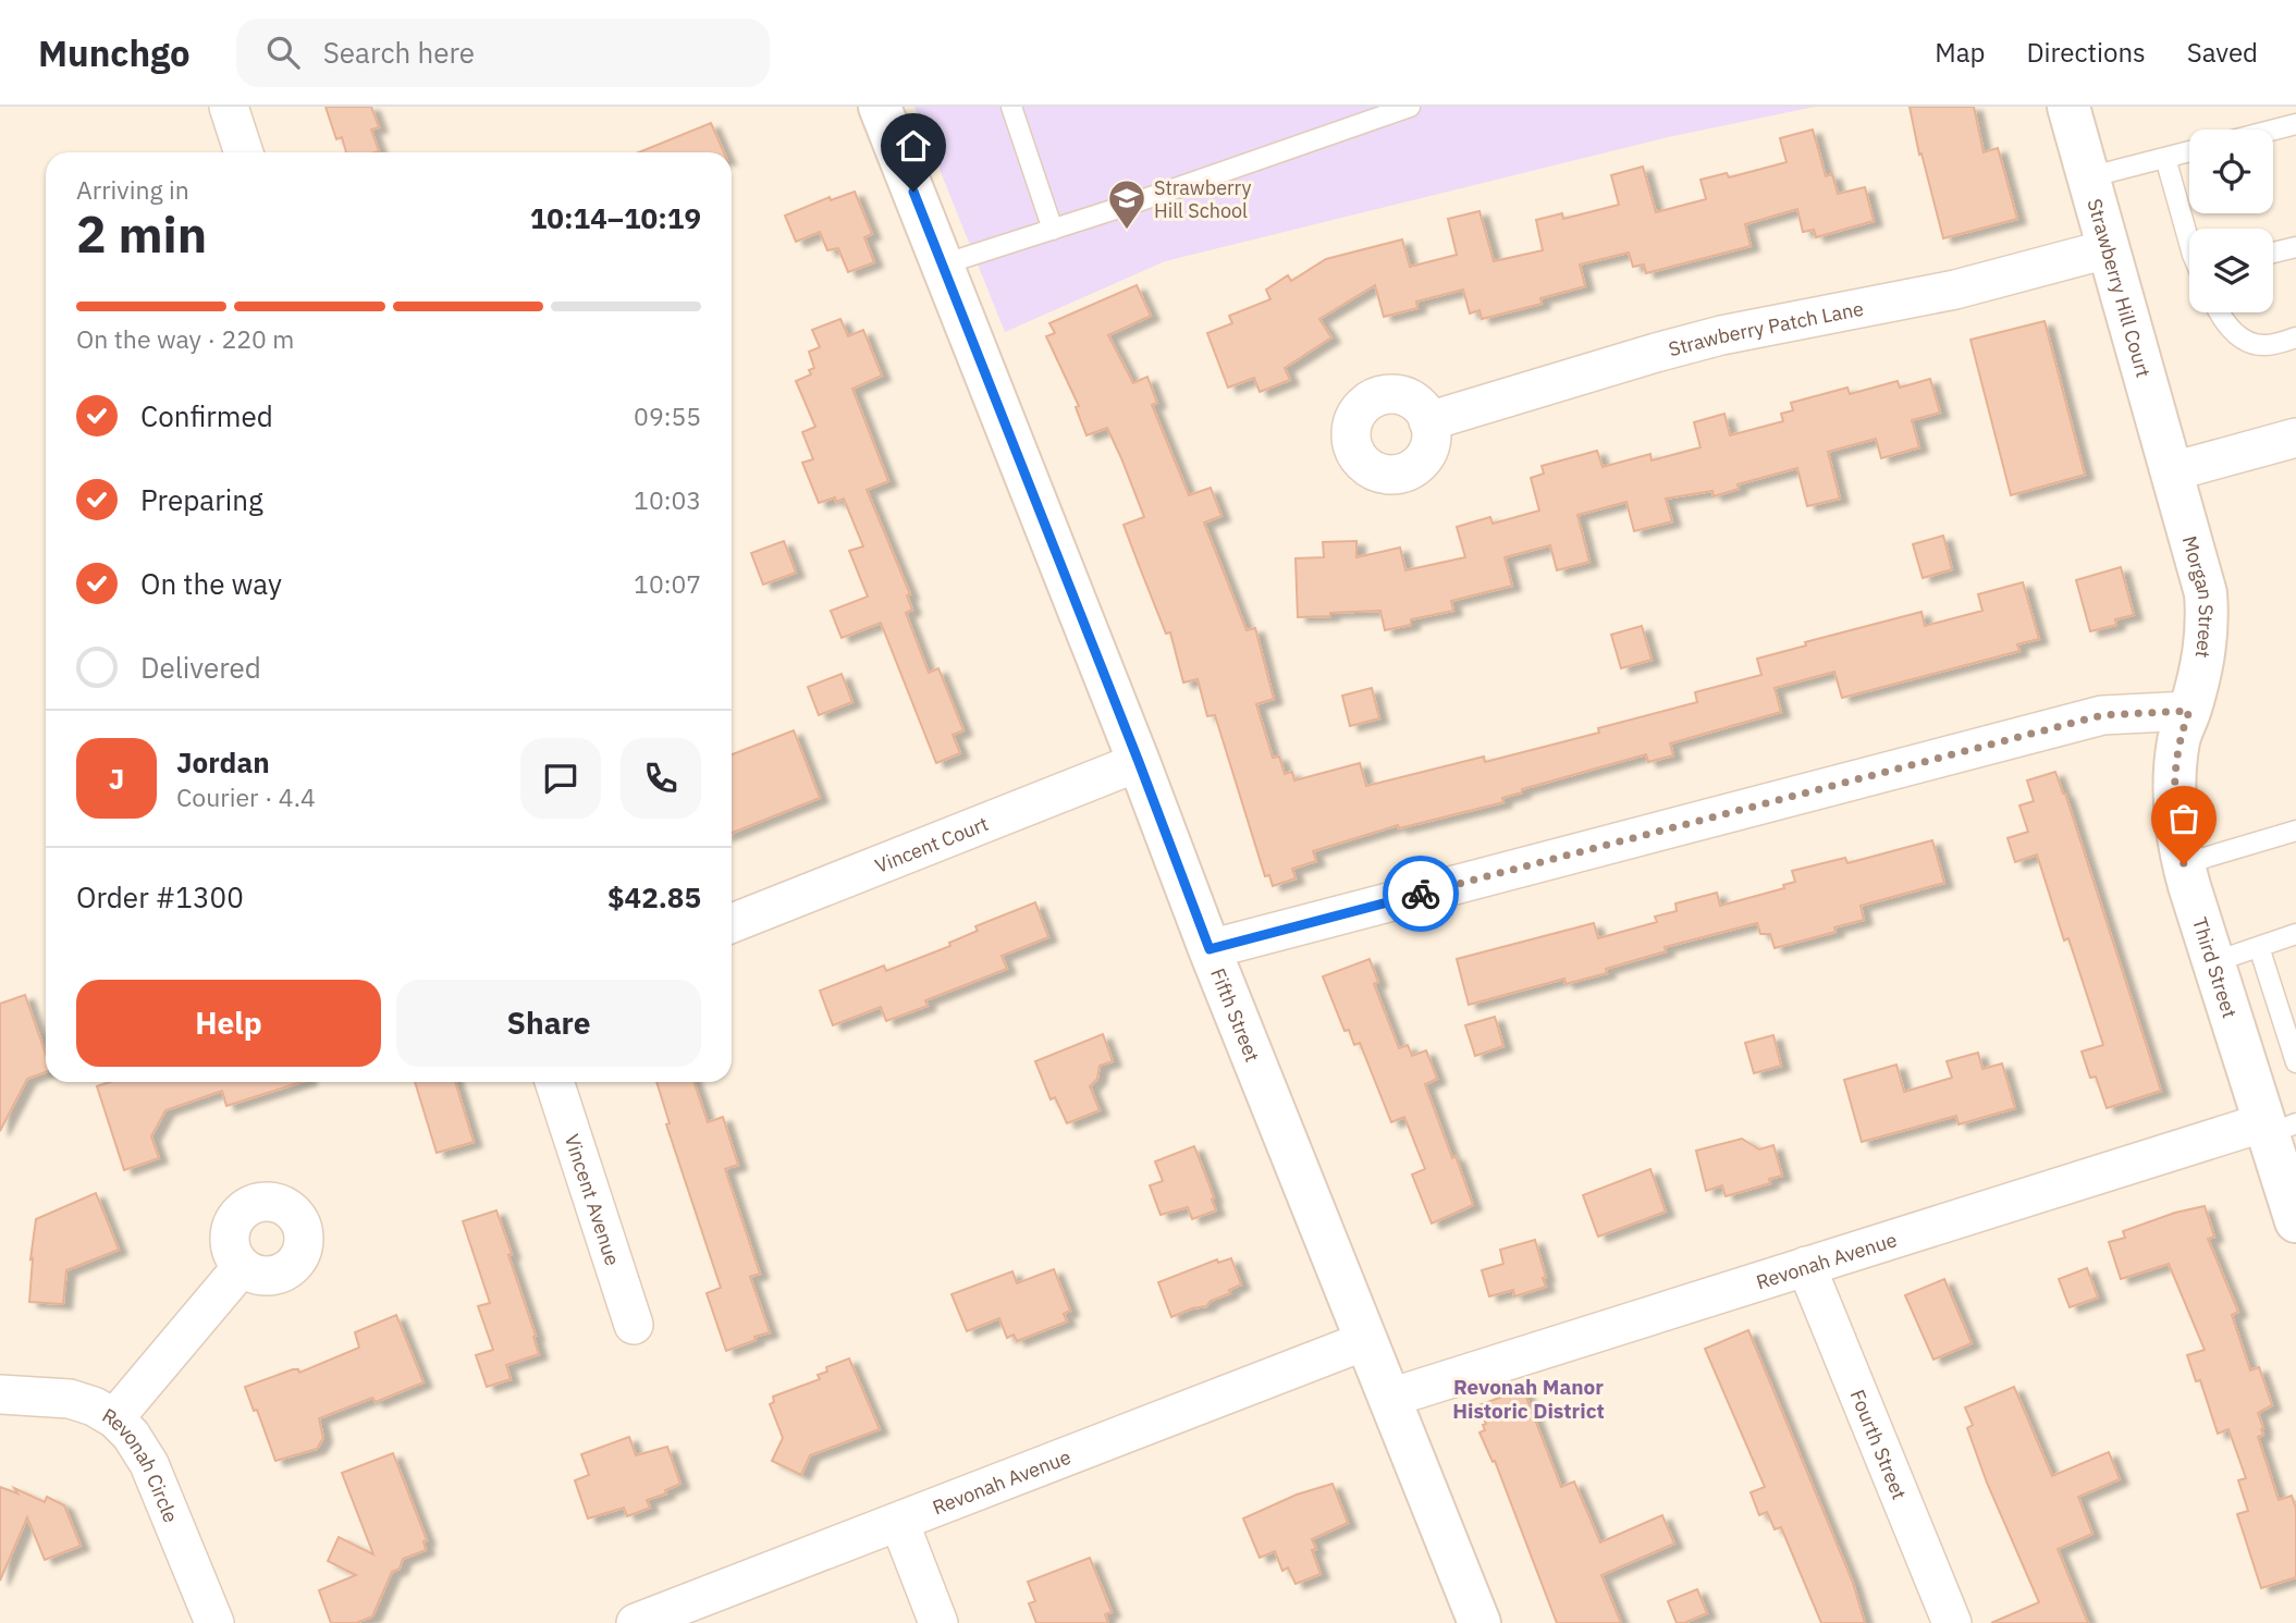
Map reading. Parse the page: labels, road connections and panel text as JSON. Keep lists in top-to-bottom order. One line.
{"streets":{"street":["Strawberry Hill Court","Strawberry Patch Lane","Morgan Street","Vincent Court","Third Street","Fifth Street","Vincent Avenue","Revonah Avenue","Fourth Street","Revonah Circle"]},"crossings":[["Strawberry Hill Court","Strawberry Patch Lane"],["Strawberry Hill Court","Morgan Street"],["Morgan Street","Third Street"],["Vincent Court","Fifth Street"],["Third Street","Revonah Avenue"],["Fifth Street","Revonah Avenue"],["Revonah Avenue","Fourth Street"]],"districts":["Revonah Manor Historic District"],"places":{"school or university":["Strawberry Hill School"]},"page":{"header":"Munchgo","search":"Search here","nav":["Map","Directions","Saved"],"heading":["2 min","Arriving in","10:14–10:19"],"panel":["Jordan","Courier · 4.4","Order #1300","$42.85"],"bar":"On the way · 220 m","list":[["Confirmed","09:55"],["Preparing","10:03"],["On the way","10:07"],"Delivered"],"round":"J","buttons":["Help","Share"]}}
